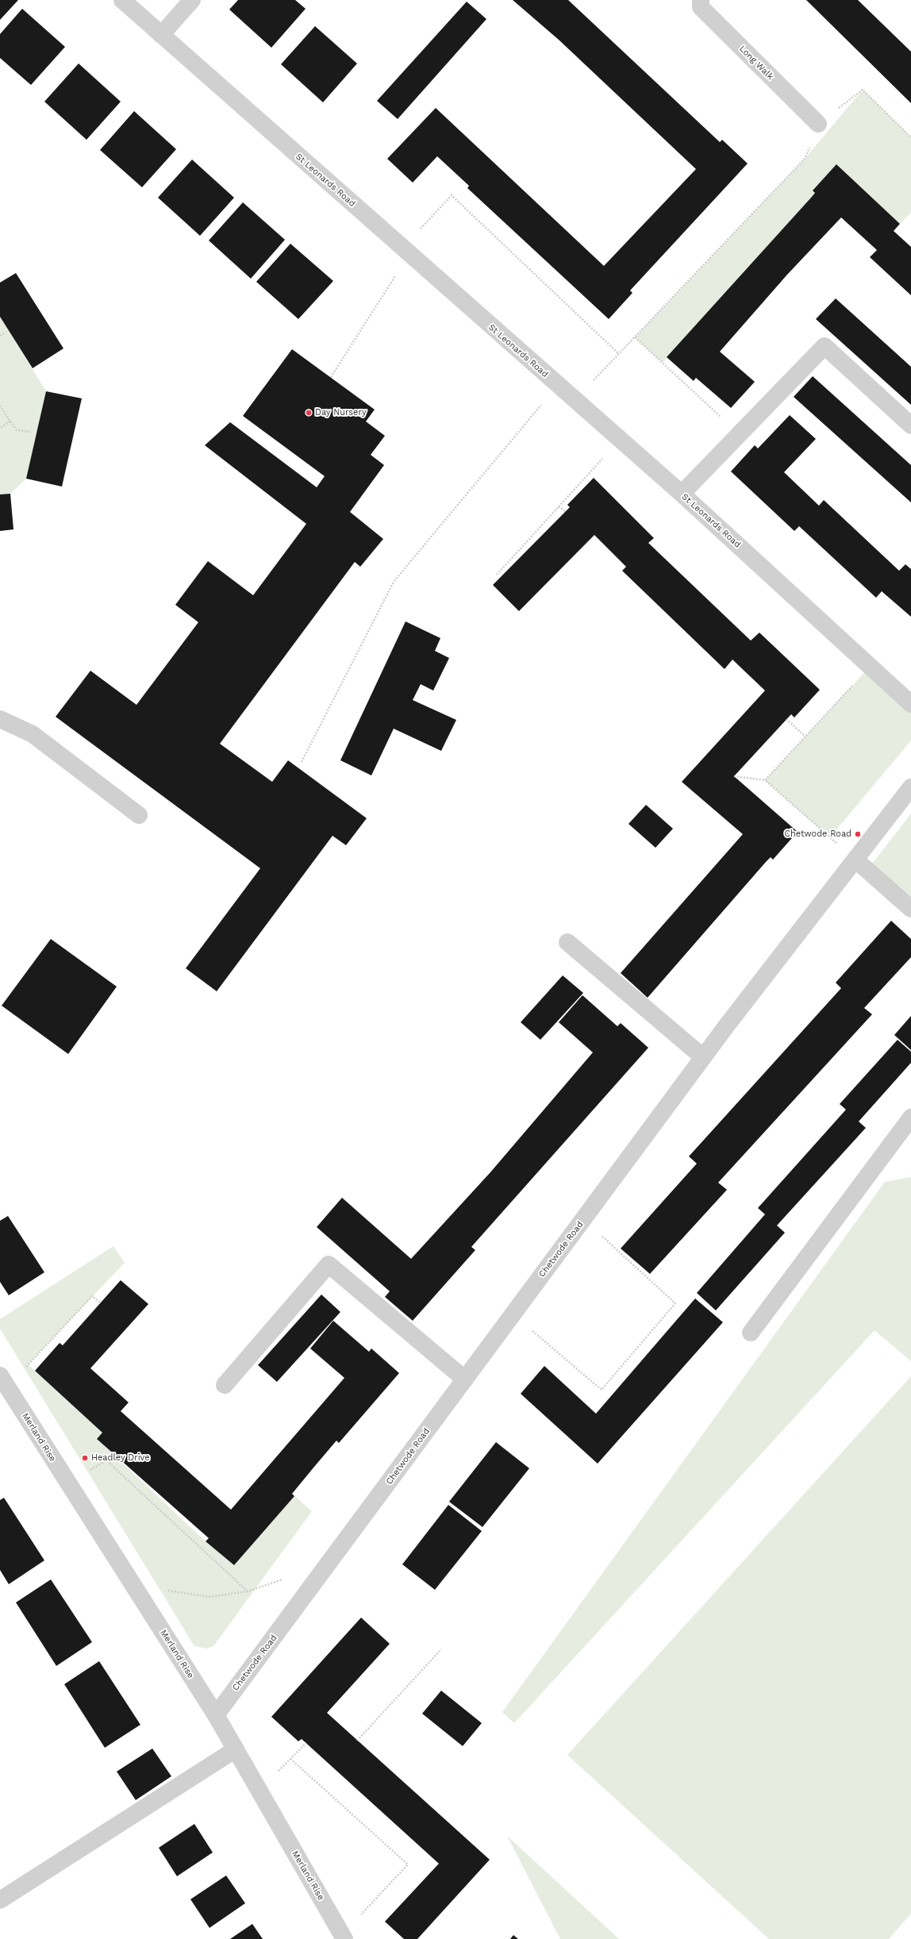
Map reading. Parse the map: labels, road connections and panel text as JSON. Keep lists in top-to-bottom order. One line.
{"streets":{"street":["Long Walk","St Leonards Road","Chetwode Road","Merland Rise"]},"crossings":[["Chetwode Road","Merland Rise"]],"places":["Day Nursery","Chetwode Road","Headley Drive"]}
